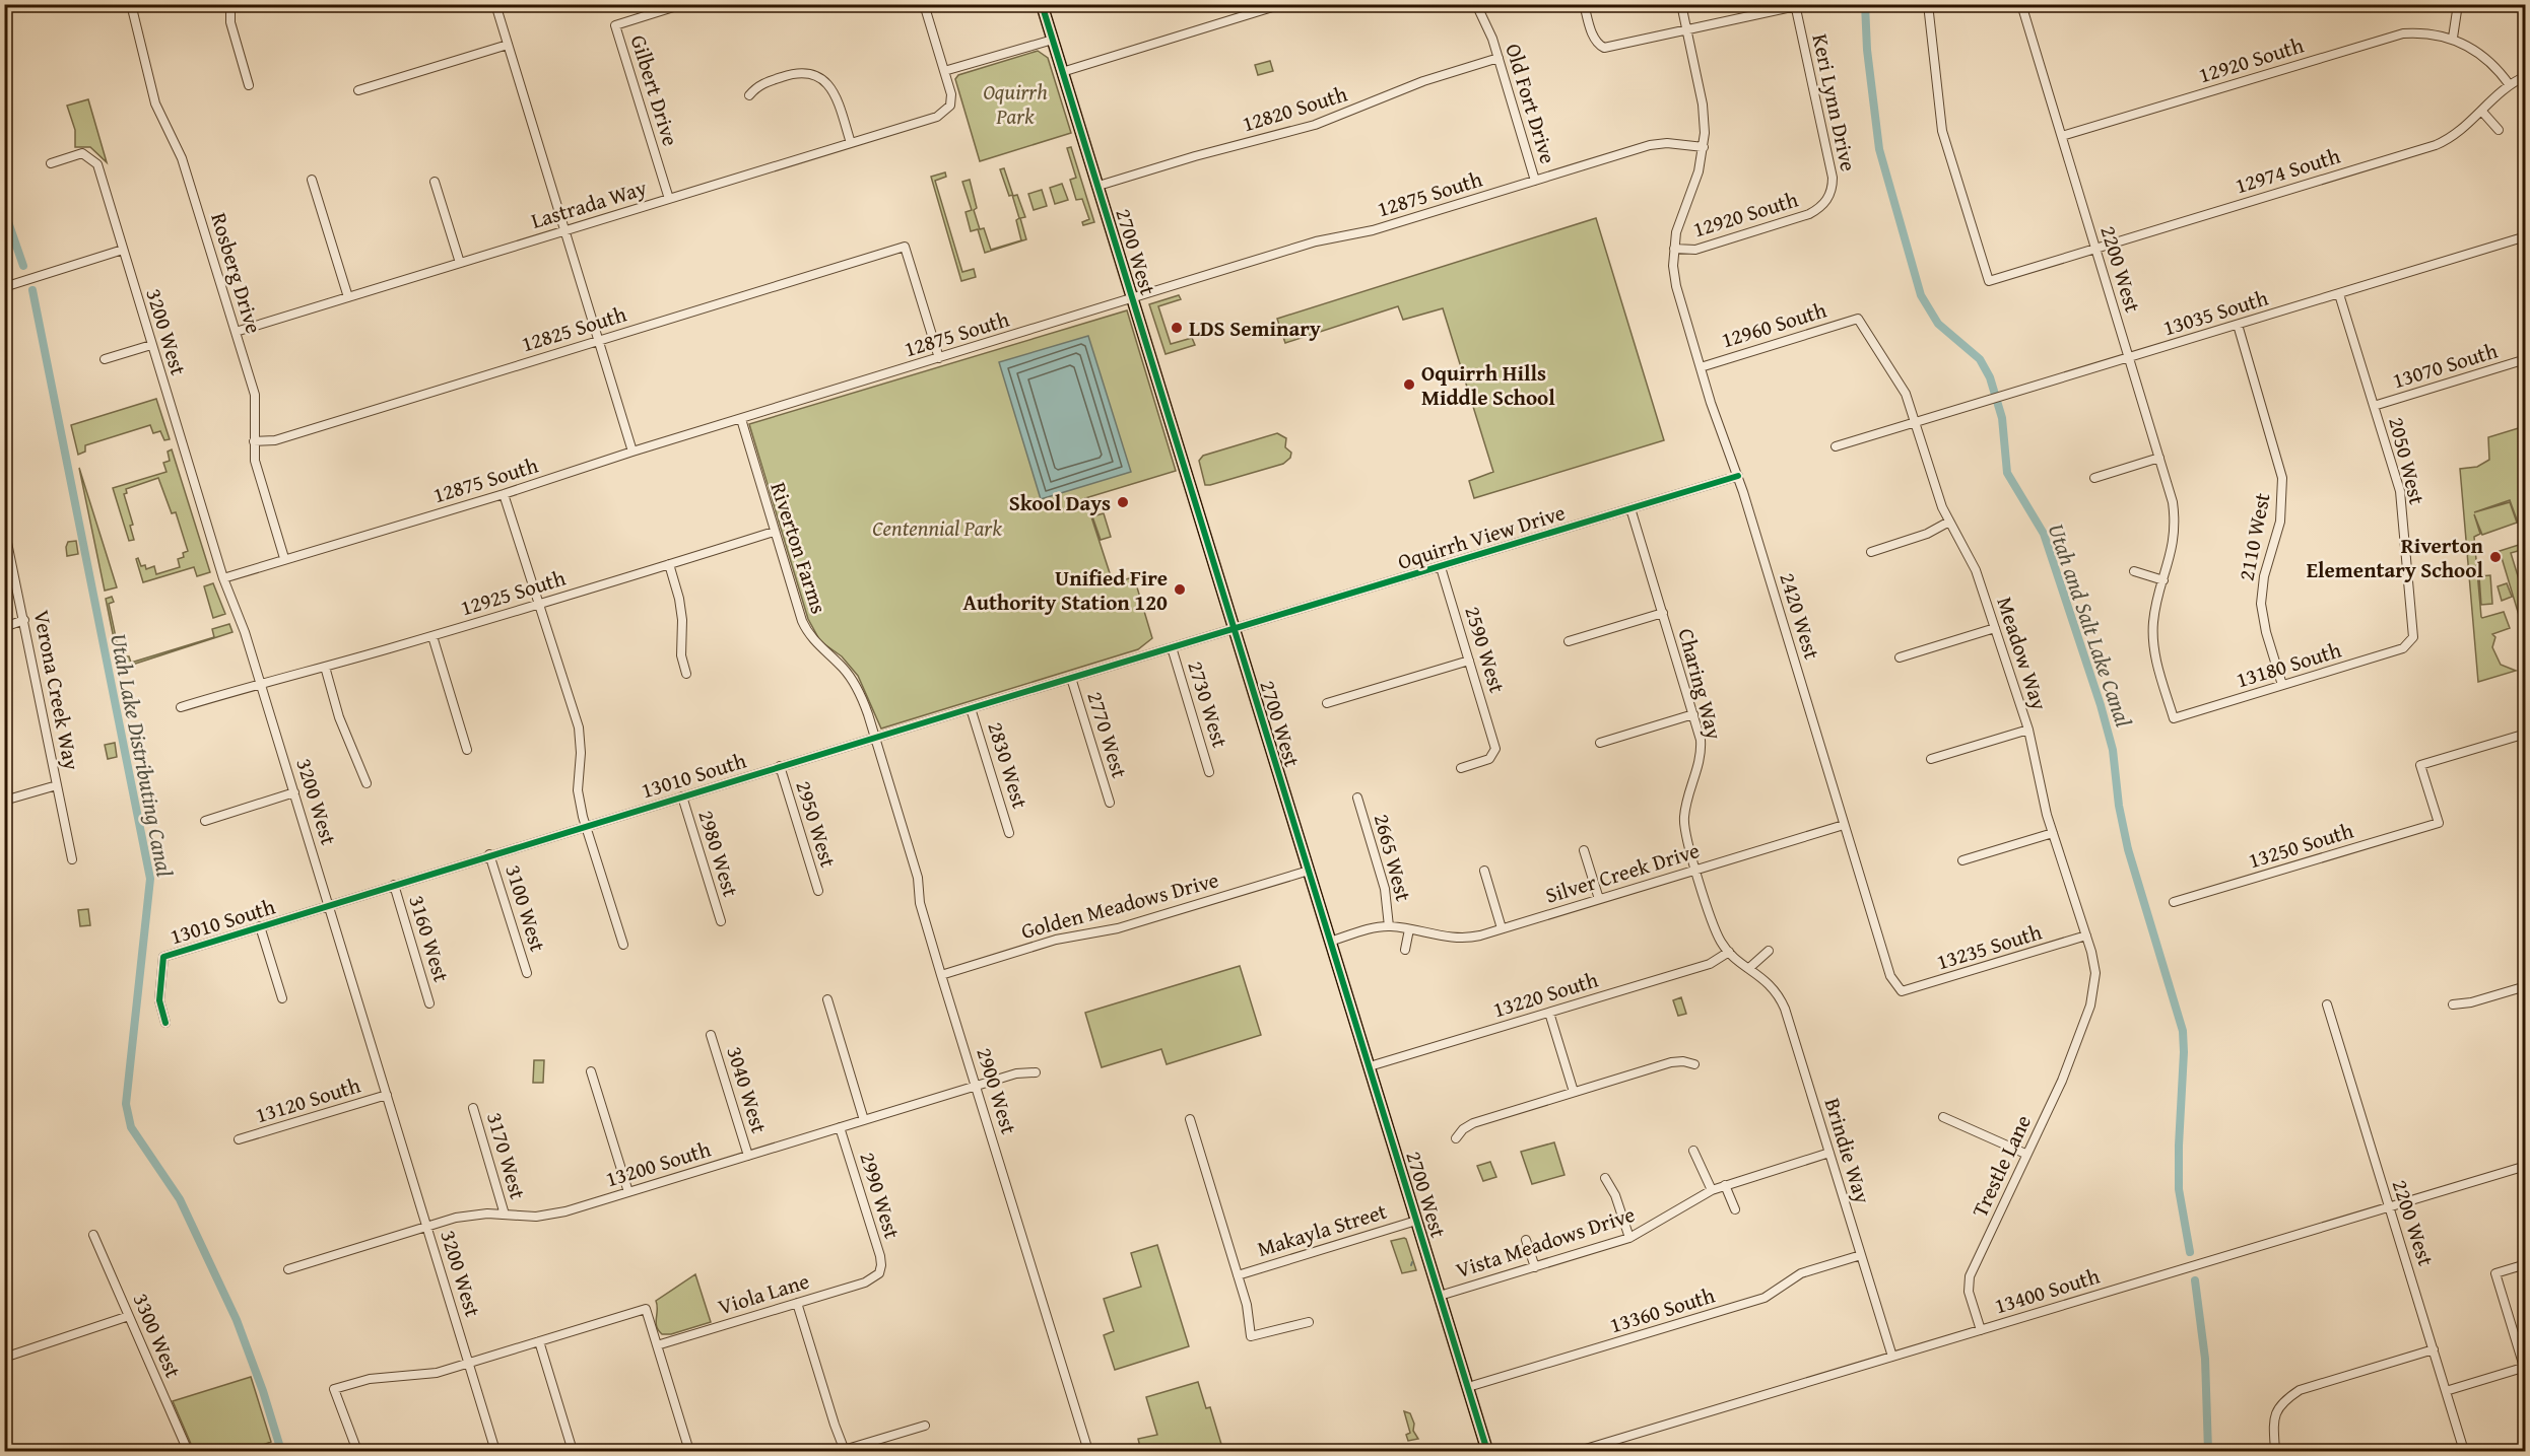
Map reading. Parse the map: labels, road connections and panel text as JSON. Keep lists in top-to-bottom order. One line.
{"streets":{"main road":["2700 West"],"street":["12920 South","Gilbert Drive","Keri Lynn Drive","Old Fort Drive","12820 South","12974 South","12875 South","Lastrada Way","2200 West","Rosberg Drive","13035 South","12960 South","12825 South","3200 West","13070 South","2050 West","Oquirrh View Drive","2110 West","Riverton Farms","12925 South","2420 West","2590 West","Meadow Way","13180 South","Charing Way","Verona Creek Way","2730 West","2770 West","2830 West","13010 South","2950 West","13250 South","2980 West","2665 West","Silver Creek Drive","Golden Meadows Drive","3100 West","3160 West","13235 South","13220 South","3040 West","2900 West","13120 South","Brindie Way","3170 West","13200 South","Trestle Lane","2990 West","Makayla Street","Vista Meadows Drive","13400 South","Viola Lane","13360 South","3300 West"]},"crossings":[["12920 South","Keri Lynn Drive"],["12920 South","12974 South"],["12920 South","2200 West"],["12920 South","2420 West"],["Gilbert Drive","Lastrada Way"],["Old Fort Drive","12820 South"],["Old Fort Drive","12875 South"],["12820 South","2700 West"],["12974 South","2200 West"],["12875 South","2700 West"],["12875 South","Rosberg Drive"],["12875 South","12825 South"],["12875 South","3200 West"],["12875 South","Riverton Farms"],["12875 South","2420 West"],["Lastrada Way","Rosberg Drive"],["2700 West","Oquirrh View Drive"],["2700 West","13010 South"],["2700 West","Silver Creek Drive"],["2700 West","Golden Meadows Drive"],["2700 West","13220 South"],["2700 West","Makayla Street"],["2700 West","Vista Meadows Drive"],["2700 West","13360 South"],["2200 West","13035 South"],["2200 West","13180 South"],["2200 West","13400 South"],["Rosberg Drive","12825 South"],["13035 South","2050 West"],["13035 South","2110 West"],["13035 South","Meadow Way"],["12960 South","2420 West"],["12960 South","Meadow Way"],["3200 West","12925 South"],["3200 West","13010 South"],["3200 West","13120 South"],["3200 West","13200 South"],["13070 South","2050 West"],["2050 West","13180 South"],["Oquirrh View Drive","2420 West"],["Oquirrh View Drive","2590 West"],["Oquirrh View Drive","Charing Way"],["Oquirrh View Drive","13010 South"],["2110 West","13180 South"],["Riverton Farms","12925 South"],["Riverton Farms","13010 South"],["Riverton Farms","2900 West"],["2420 West","Silver Creek Drive"],["2420 West","13235 South"],["Meadow Way","13235 South"],["Meadow Way","Trestle Lane"],["Charing Way","Silver Creek Drive"],["Charing Way","Brindie Way"],["2730 West","13010 South"],["2770 West","13010 South"],["2830 West","13010 South"],["13010 South","2950 West"],["13010 South","2980 West"],["13010 South","3100 West"],["13010 South","3160 West"],["13010 South","2900 West"],["2665 West","Silver Creek Drive"],["Silver Creek Drive","Brindie Way"],["Golden Meadows Drive","2900 West"],["13220 South","Brindie Way"],["3040 West","13200 South"],["2900 West","13200 South"],["Brindie Way","Vista Meadows Drive"],["Brindie Way","13400 South"],["Brindie Way","13360 South"],["3170 West","13200 South"],["13200 South","2990 West"],["Trestle Lane","13400 South"],["2990 West","Viola Lane"]],"water":["Utah and Salt Lake Canal","Utah Lake Distributing Canal"],"parks":["Oquirrh Park","Centennial Park"],"places":["LDS Seminary","Oquirrh Hills Middle School","Skool Days","Riverton Elementary School","Unified Fire Authority Station 120"]}
